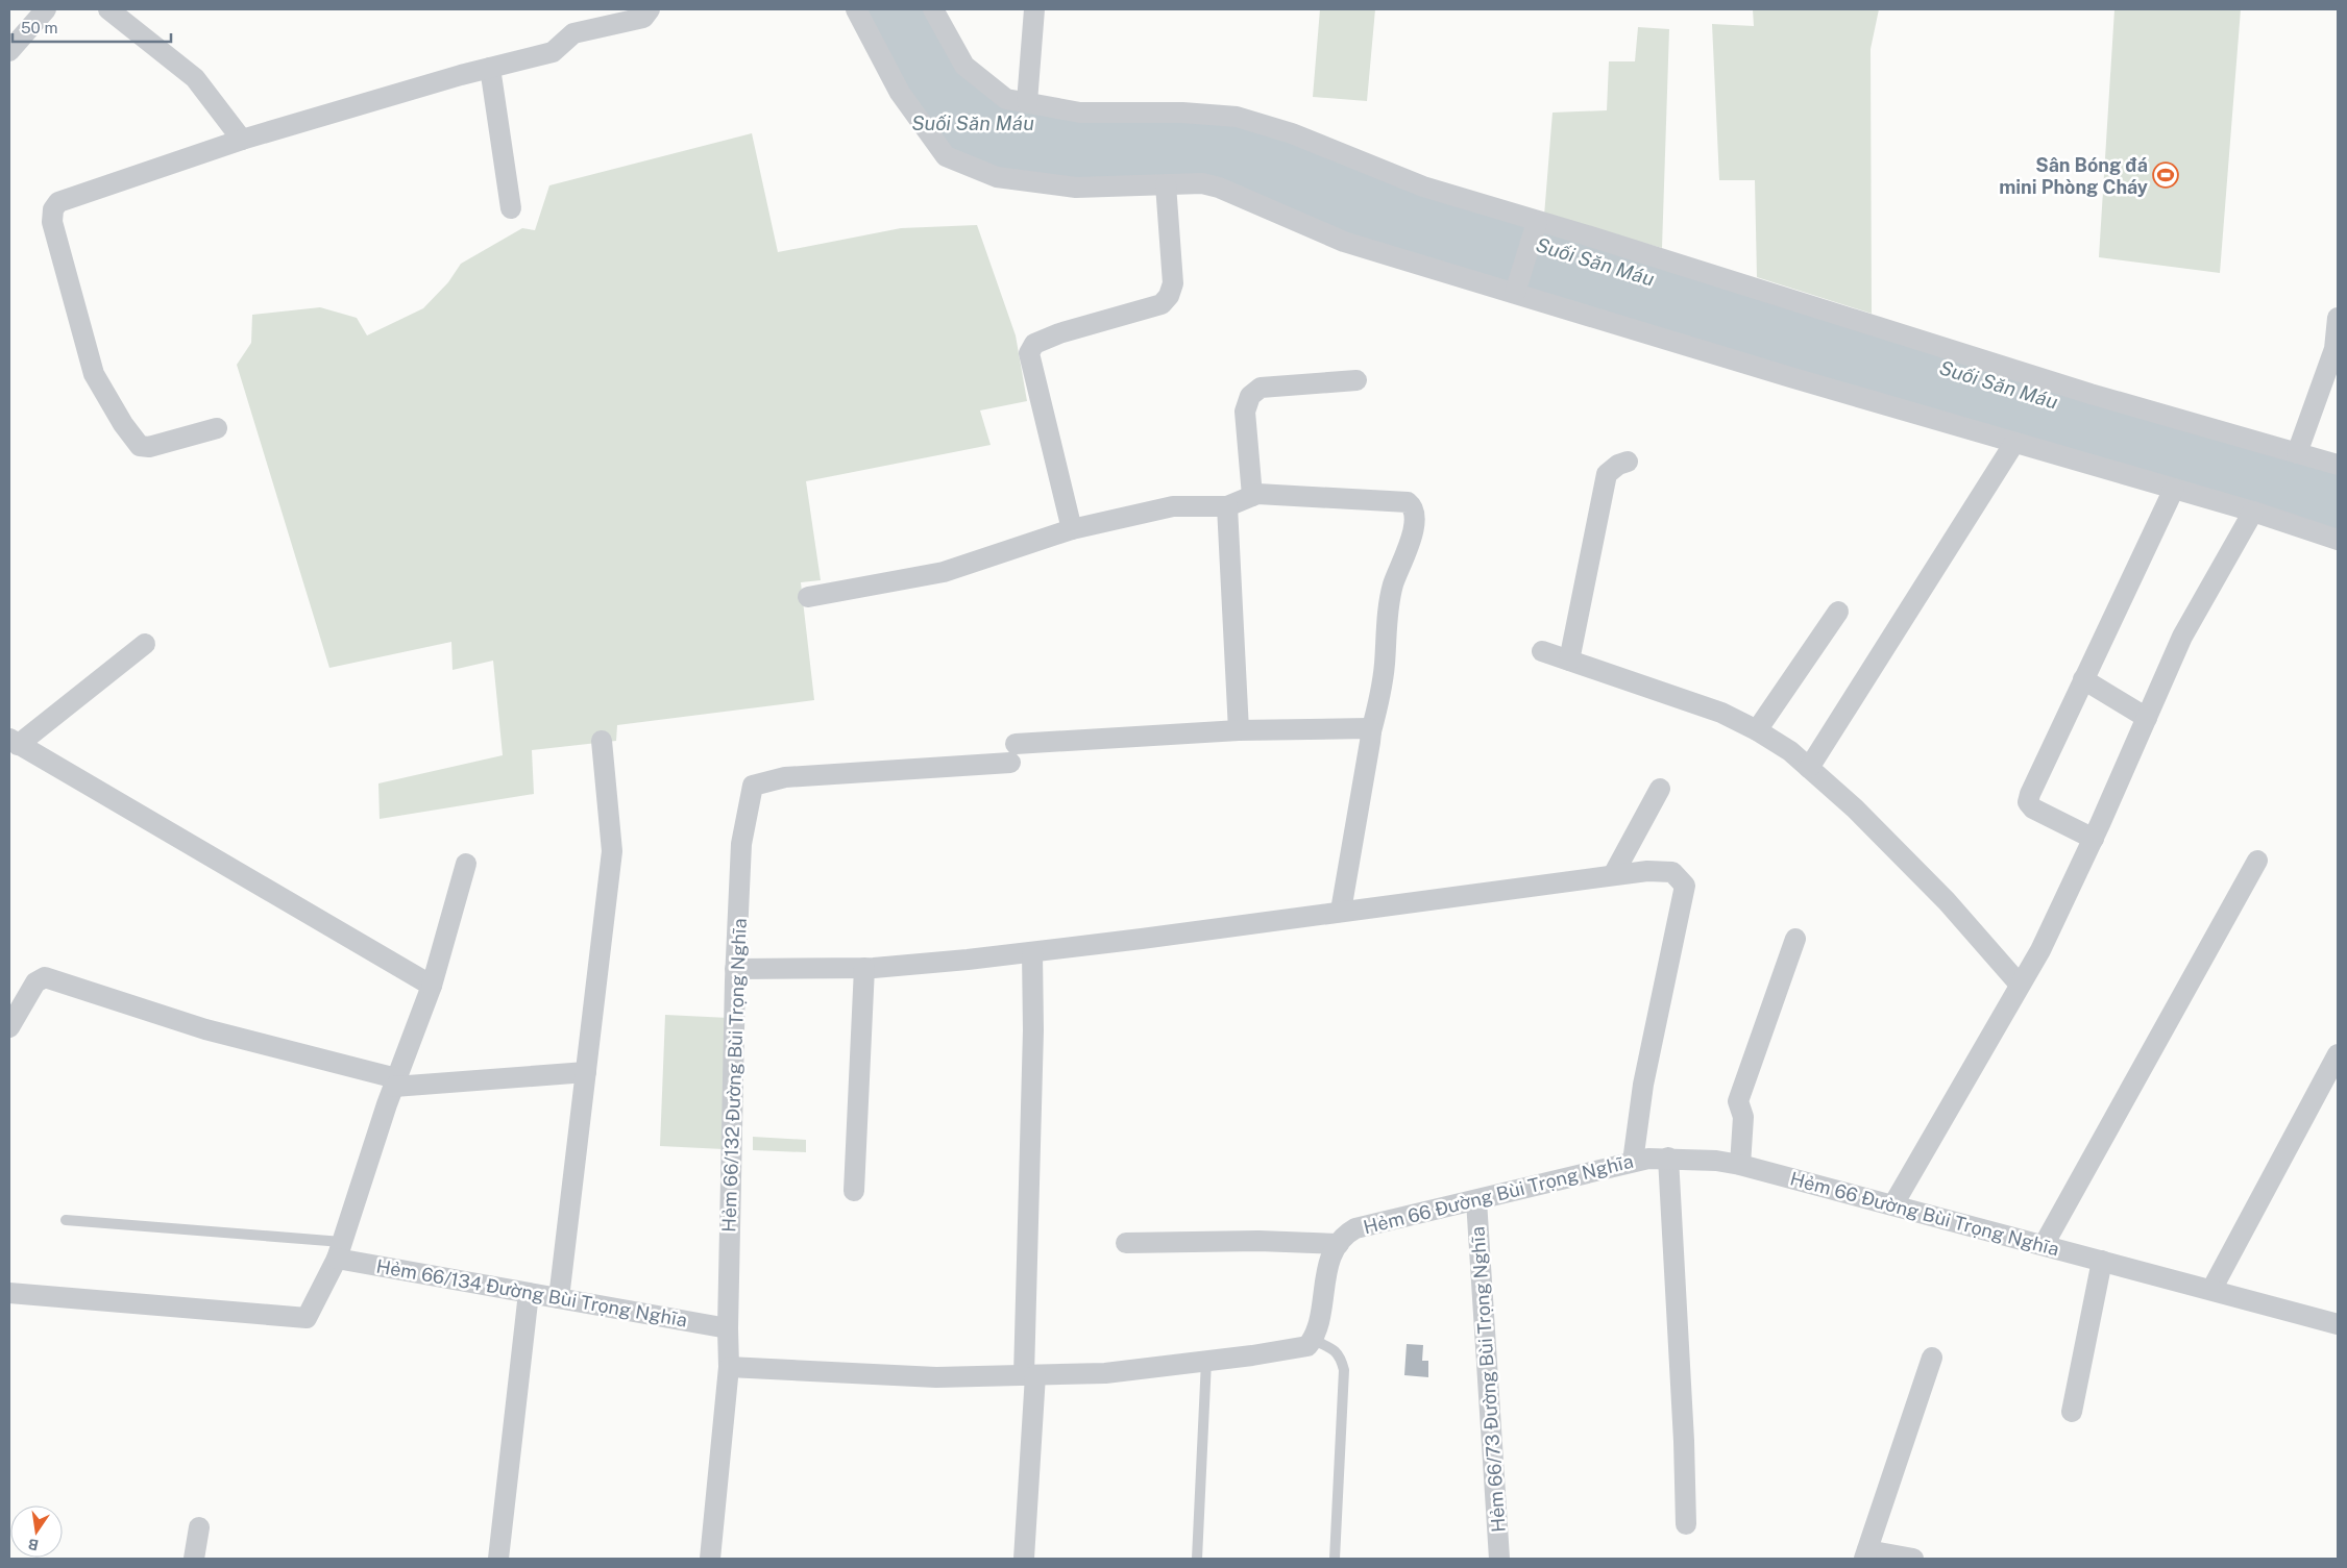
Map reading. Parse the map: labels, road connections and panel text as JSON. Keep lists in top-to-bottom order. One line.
{"streets":{"street":["Hẻm 66/132 Đường Bùi Trọng Nghĩa","Hẻm 66 Đường Bùi Trọng Nghĩa","Hẻm 66/134 Đường Bùi Trọng Nghĩa","Hẻm 66/73 Đường Bùi Trọng Nghĩa"]},"crossings":[["Hẻm 66/132 Đường Bùi Trọng Nghĩa","Hẻm 66/134 Đường Bùi Trọng Nghĩa"],["Hẻm 66 Đường Bùi Trọng Nghĩa","Hẻm 66/73 Đường Bùi Trọng Nghĩa"]],"water":["Suối Săn Máu"],"places":{"sports":["Sân Bóng đá mini Phòng Cháy"]},"scale_bar":"50 m","north":"bottom"}
